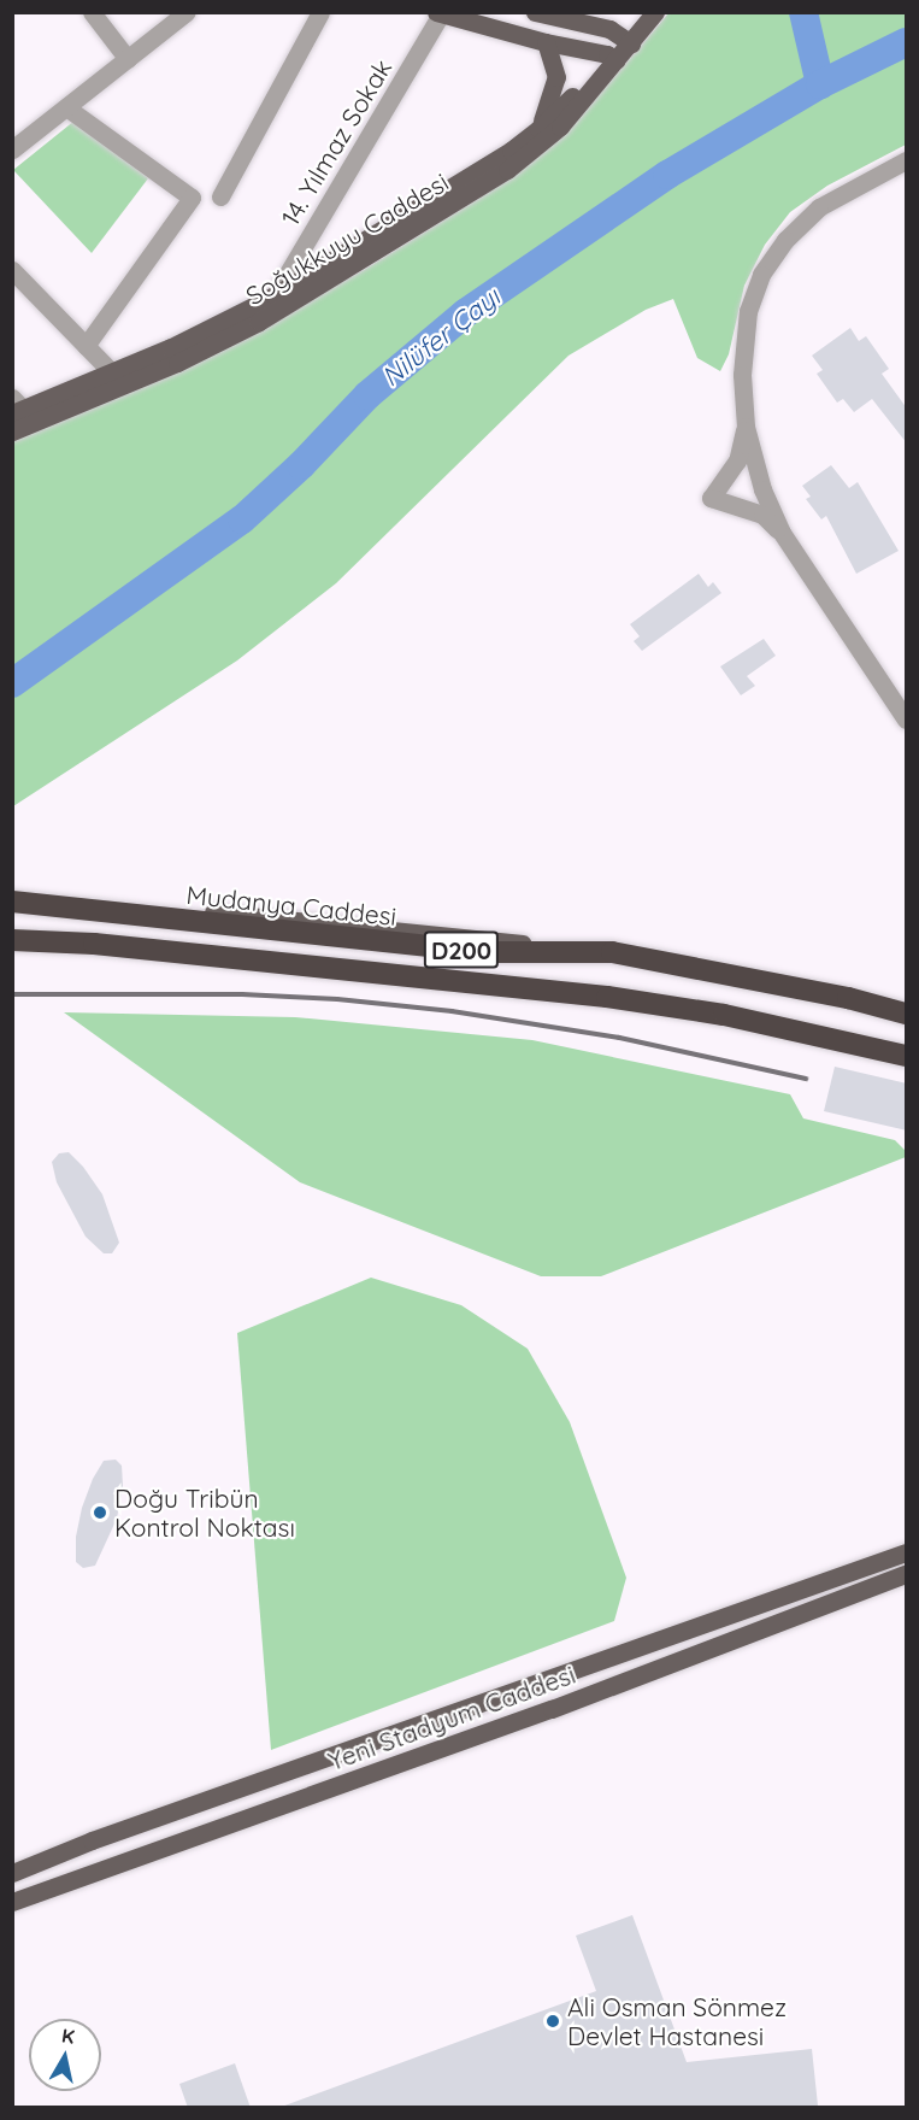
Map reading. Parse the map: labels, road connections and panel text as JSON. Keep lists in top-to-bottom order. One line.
{"streets":{"highway":["Mudanya Caddesi","D200"],"main road":["Soğukkuyu Caddesi","Yeni Stadyum Caddesi"],"street":["14. Yılmaz Sokak"]},"crossings":[["14. Yılmaz Sokak","Soğukkuyu Caddesi"]],"water":["Nilüfer Çayı"],"places":["Doğu Tribün Kontrol Noktası","Ali Osman Sönmez Devlet Hastanesi"],"north":"top"}
